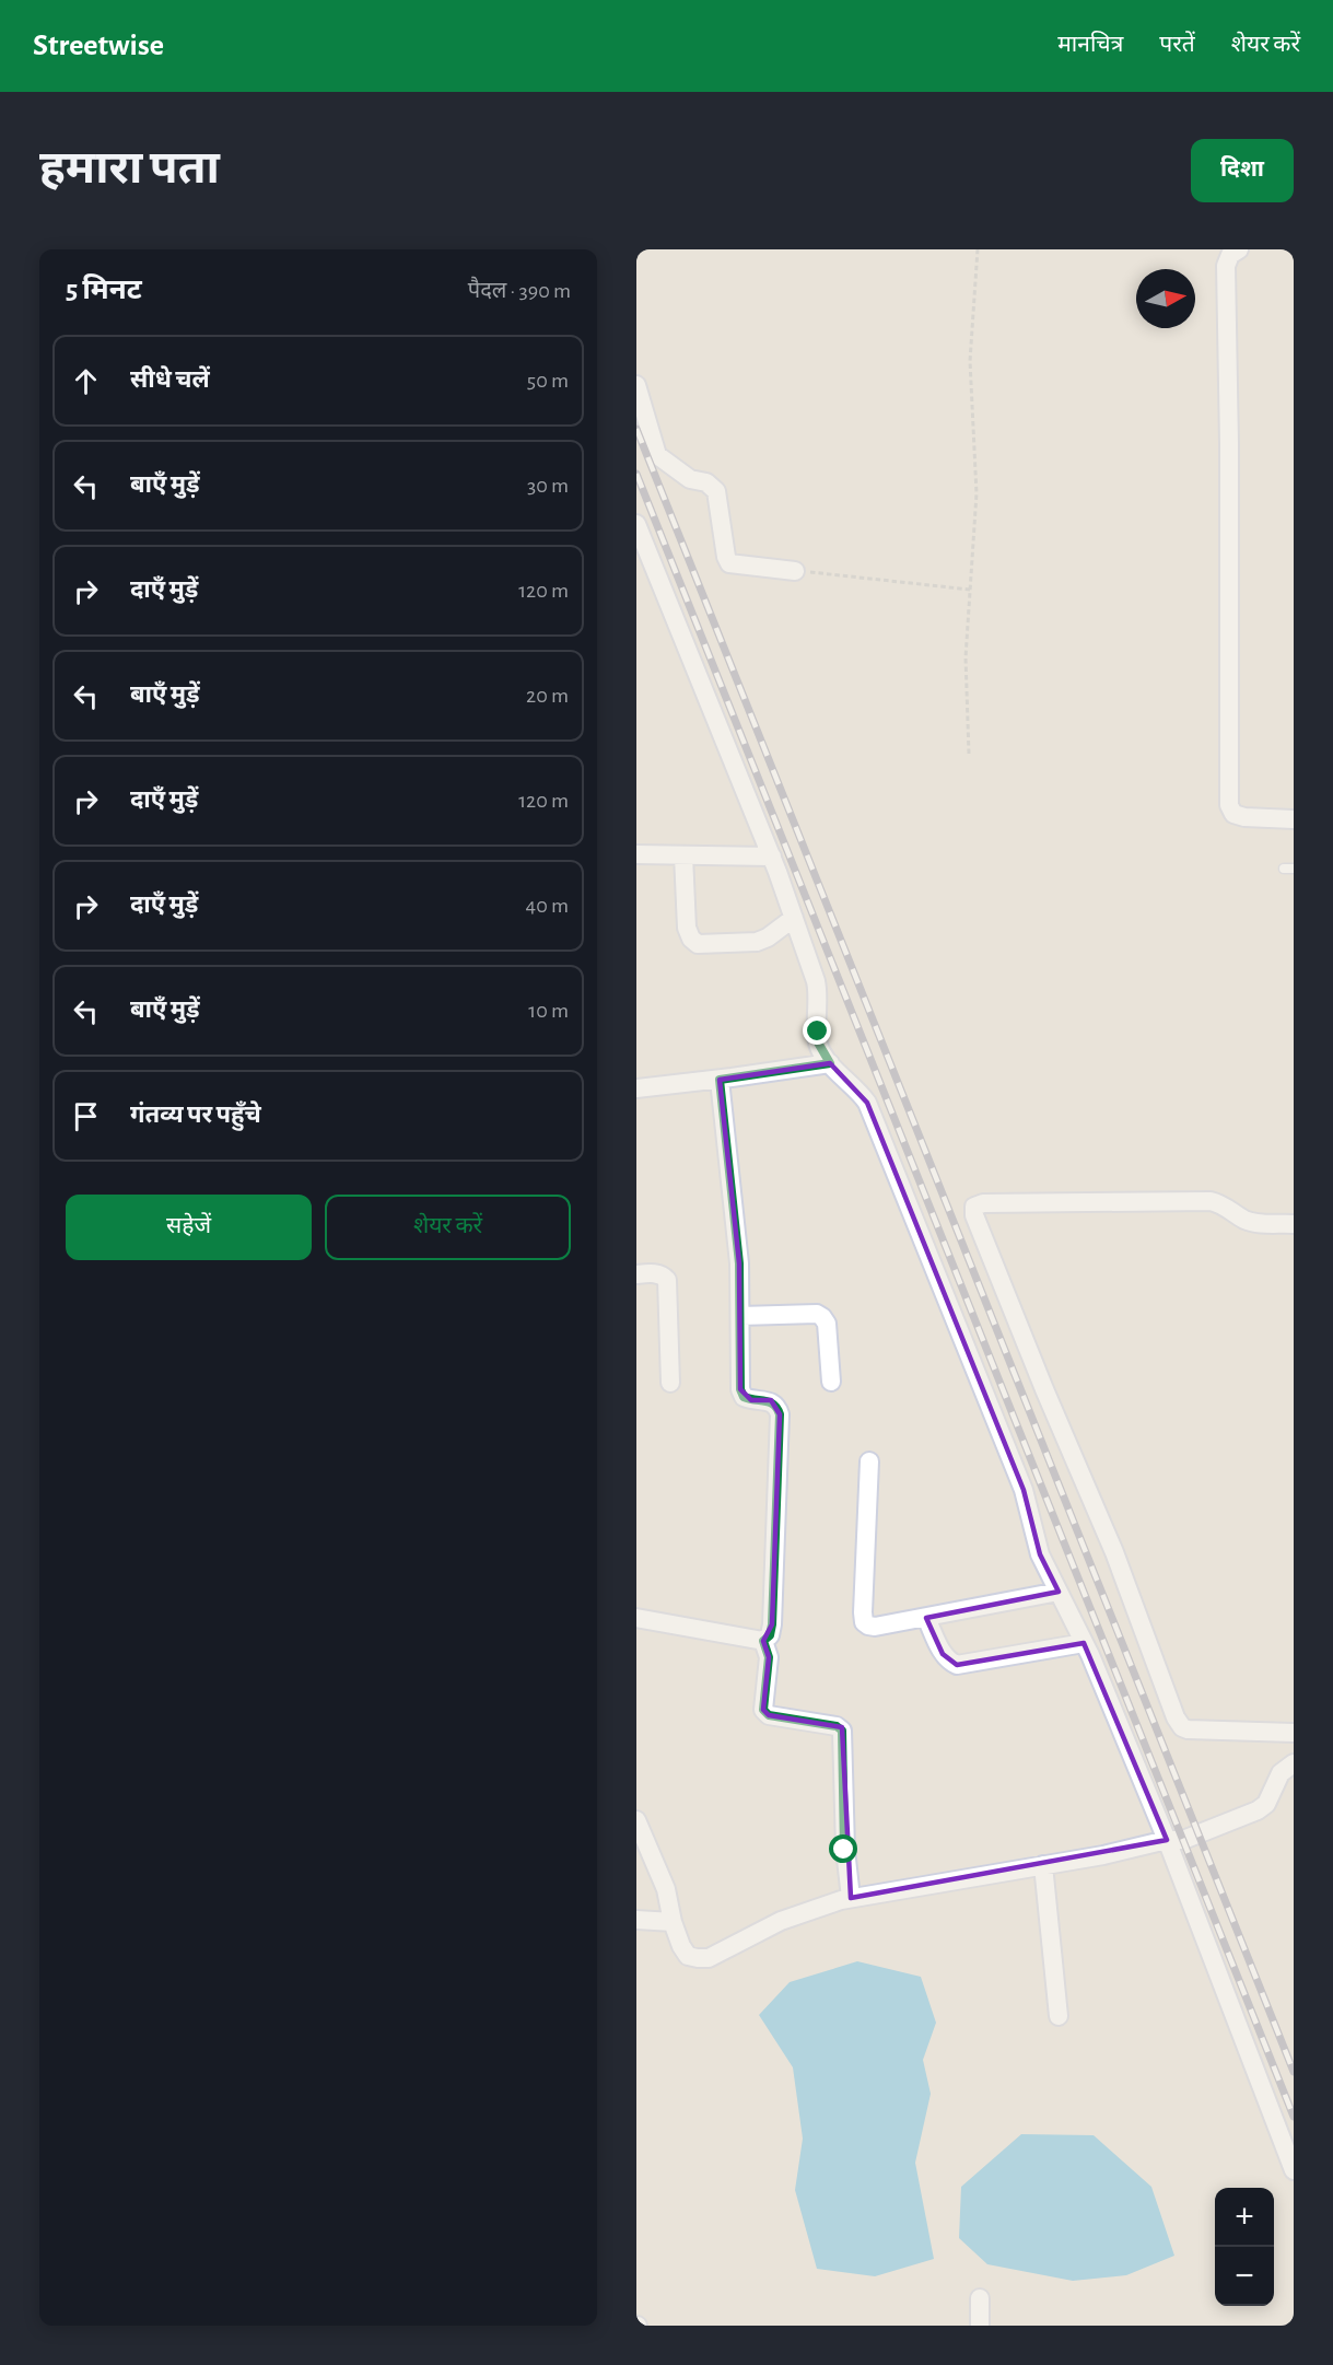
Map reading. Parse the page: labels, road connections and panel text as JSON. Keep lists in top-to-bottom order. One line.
{"north":"right","page":{"header":"Streetwise","nav":["मानचित्र","परतें","शेयर करें"],"buttons":["दिशा",["सहेजें","शेयर करें"]],"title":"हमारा पता","heading":["5 मिनट","पैदल · 390 m"],"list":[["सीधे चलें","50 m"],["बाएँ मुड़ें","30 m"],["दाएँ मुड़ें","120 m"],["बाएँ मुड़ें","20 m"],["दाएँ मुड़ें","120 m"],["दाएँ मुड़ें","40 m"],["बाएँ मुड़ें","10 m"],"गंतव्य पर पहुँचे"],"map_buttons":["+","−"]}}
